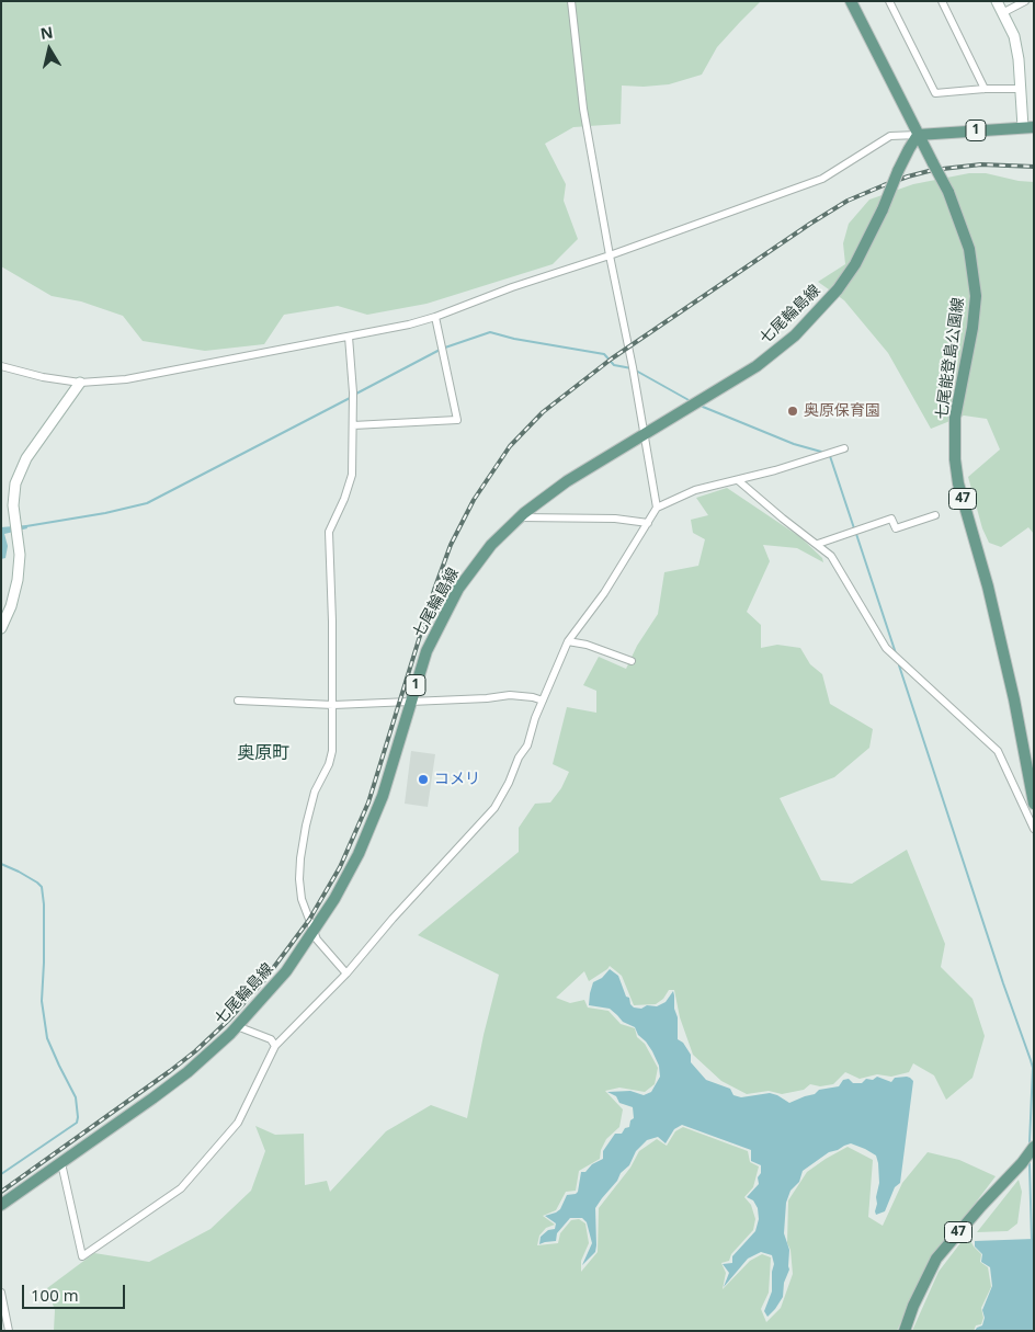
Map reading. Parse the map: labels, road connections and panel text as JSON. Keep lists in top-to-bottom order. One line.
{"streets":{"main road":["1","七尾輪島線","七尾能登島公園線","47"]},"crossings":[["1","七尾輪島線"],["1","七尾能登島公園線"],["七尾輪島線","七尾能登島公園線"]],"districts":["奥原町"],"places":["奥原保育園","コメリ"],"scale_bar":"100 m","north":"top"}
